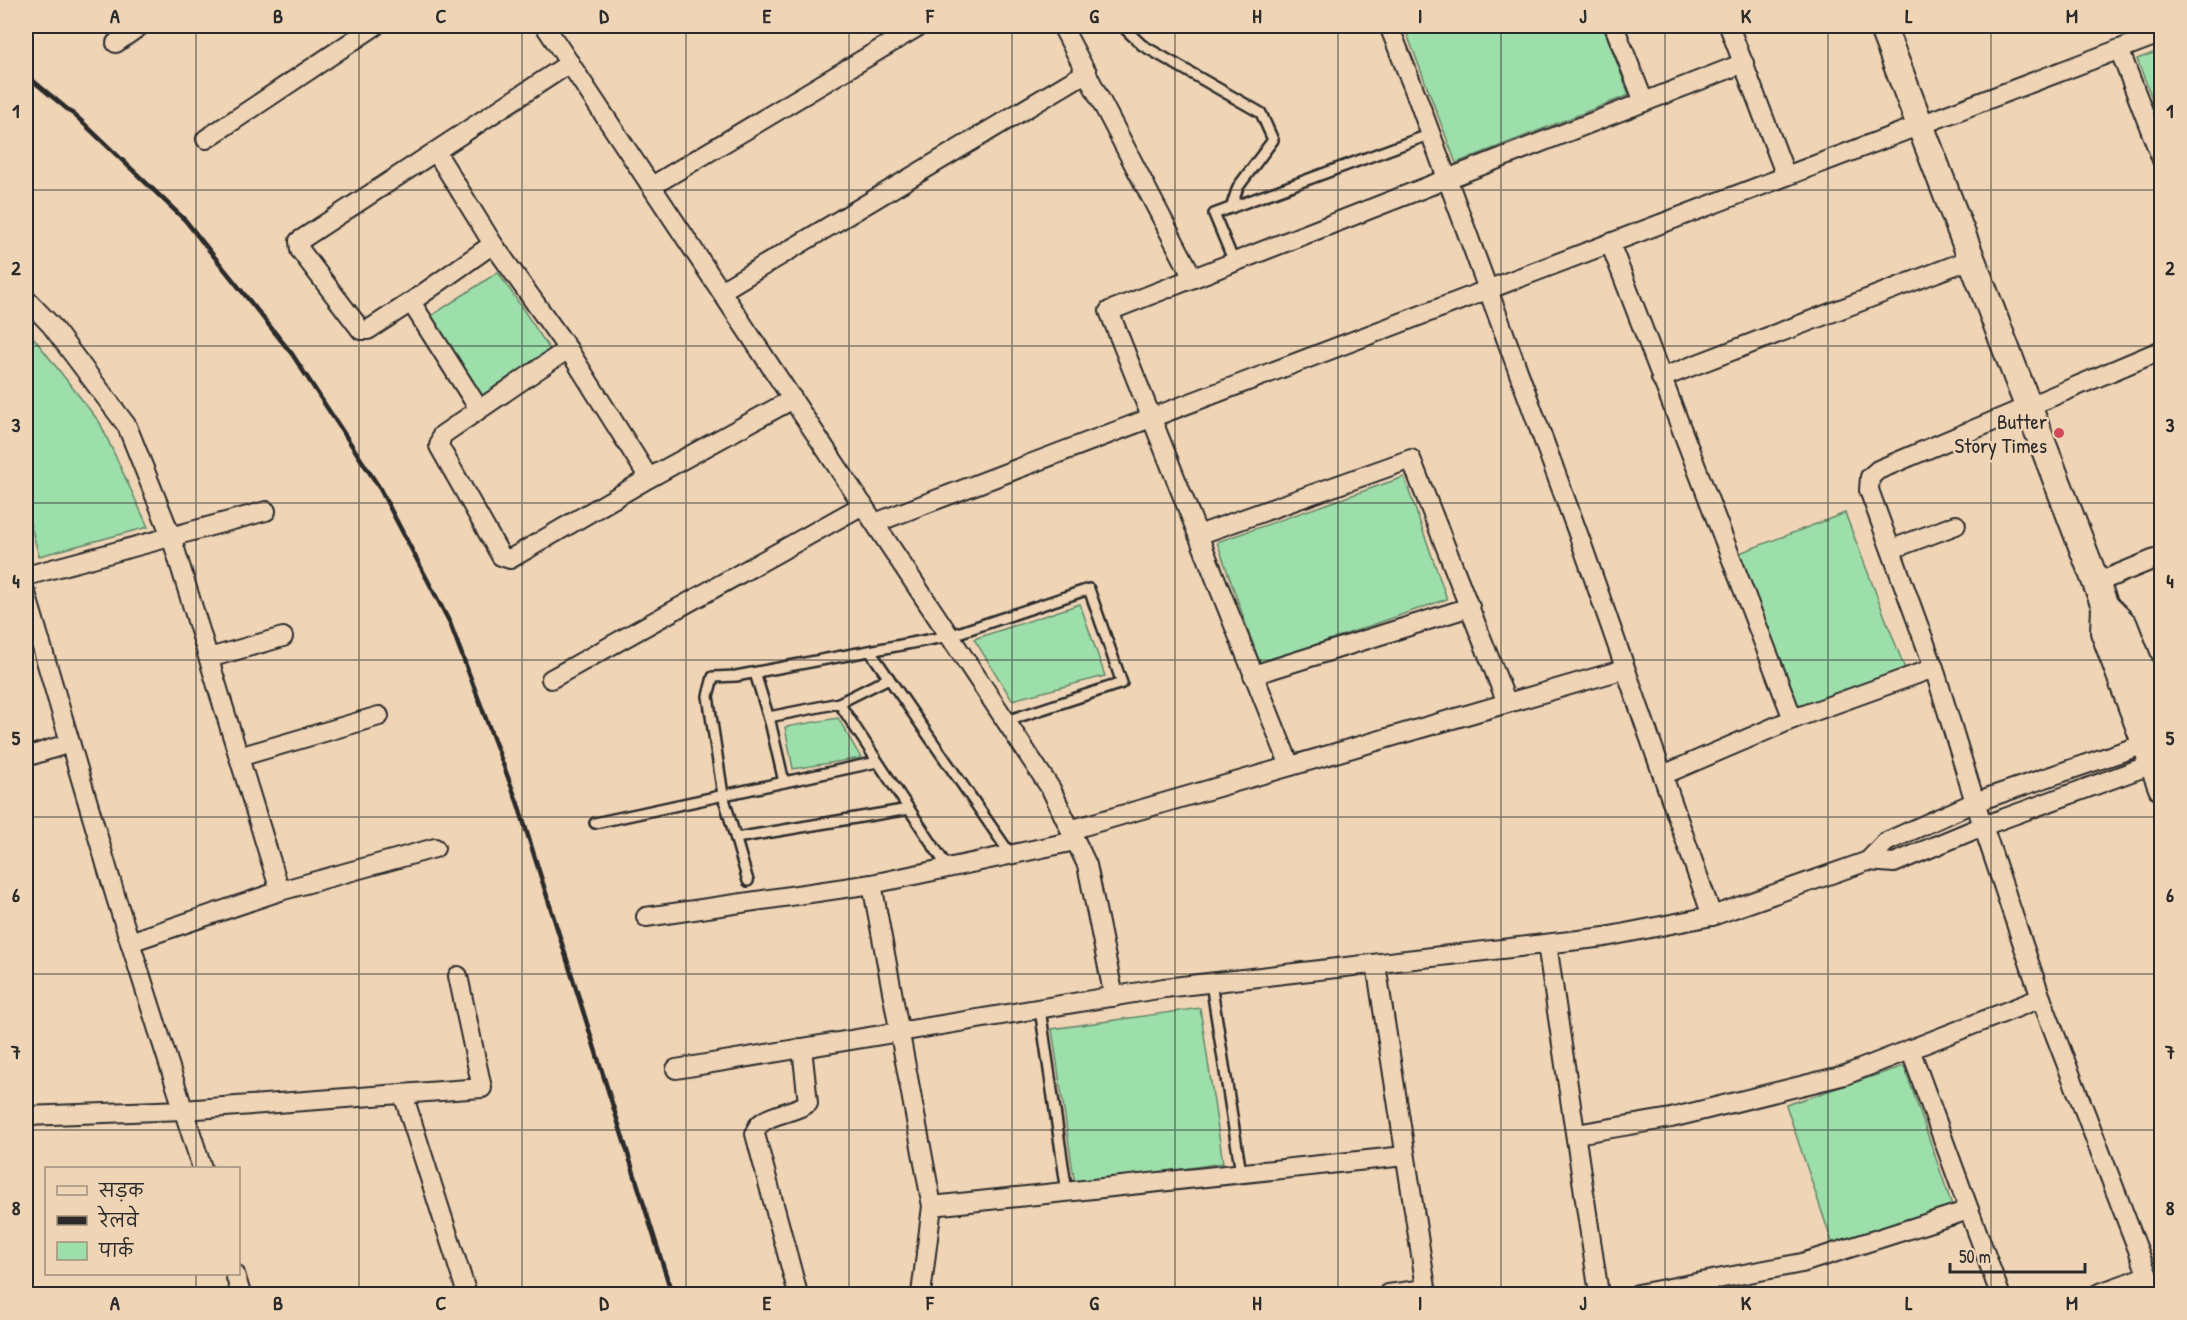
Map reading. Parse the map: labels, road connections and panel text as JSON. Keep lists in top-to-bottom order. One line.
{"places":["Butter Story Times"],"legend":["सड़क","रेलवे","पार्क"],"scale_bar":"50 m","grid":{"columns":["A","B","C","D","E","F","G","H","I","J","K","L","M"],"rows":["1","2","3","4","5","6","7","8"]}}
